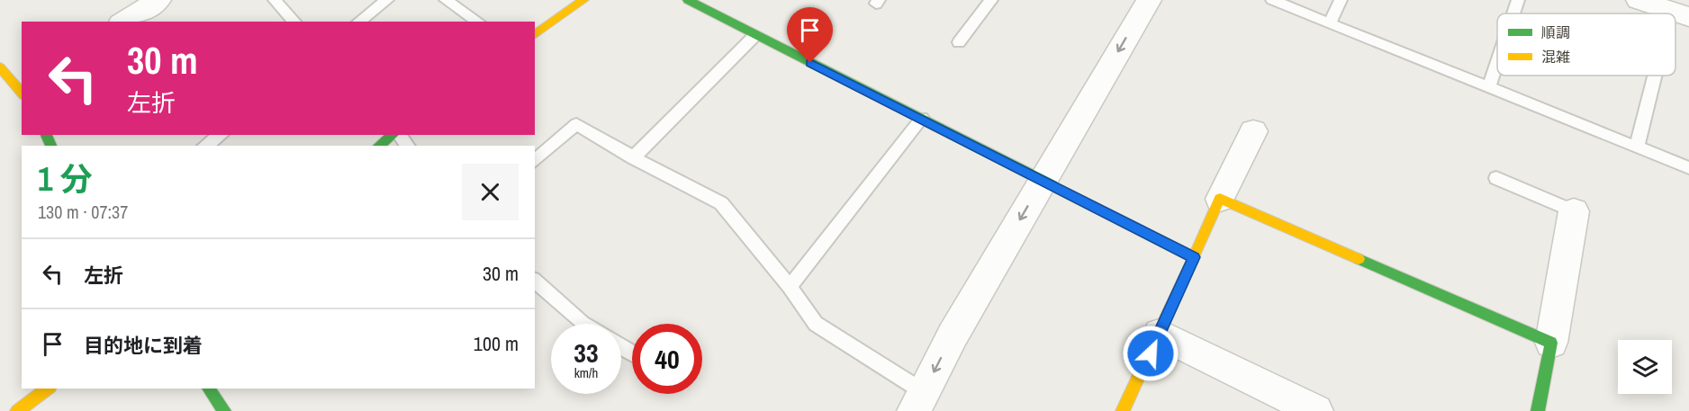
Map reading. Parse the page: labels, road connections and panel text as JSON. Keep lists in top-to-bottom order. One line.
{"legend":["順調","混雑"],"page":{"turn":["30 m","左折"],"heading":["1 分","130 m · 07:37"],"list":[{"name":"左折","value":"30 m"},{"name":"目的地に到着","value":"100 m"}],"speed":"33 km/h","limit":"40"}}
